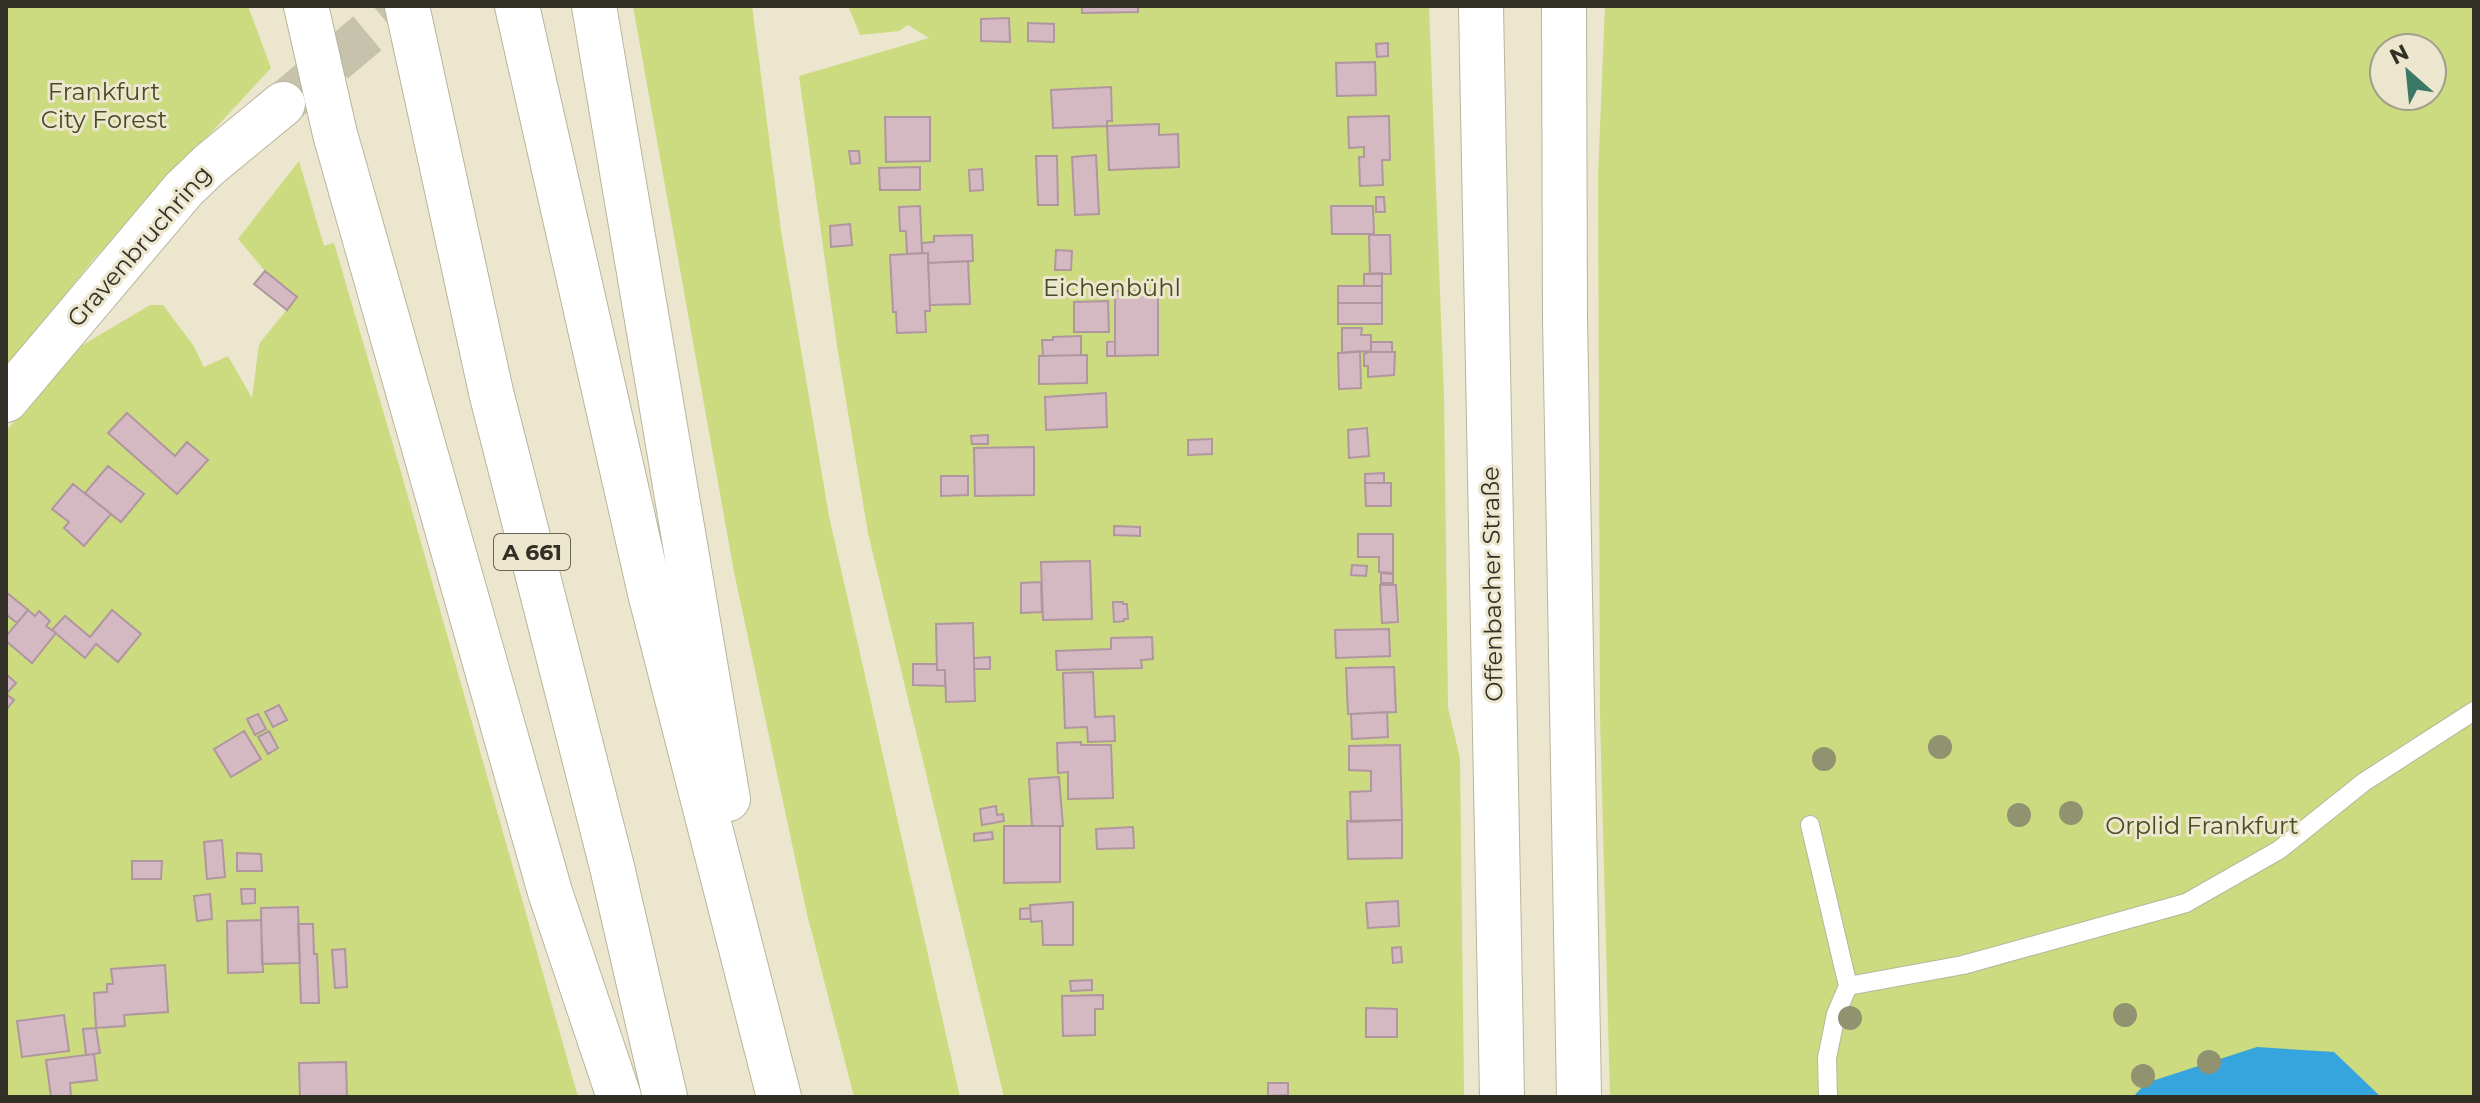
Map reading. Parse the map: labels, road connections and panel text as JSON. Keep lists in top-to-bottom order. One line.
{"streets":{"main road":["Gravenbruchring","A 661","Offenbacher Straße"]},"parks":["Frankfurt City Forest","Eichenbühl","Orplid Frankfurt"],"north":"top left"}
